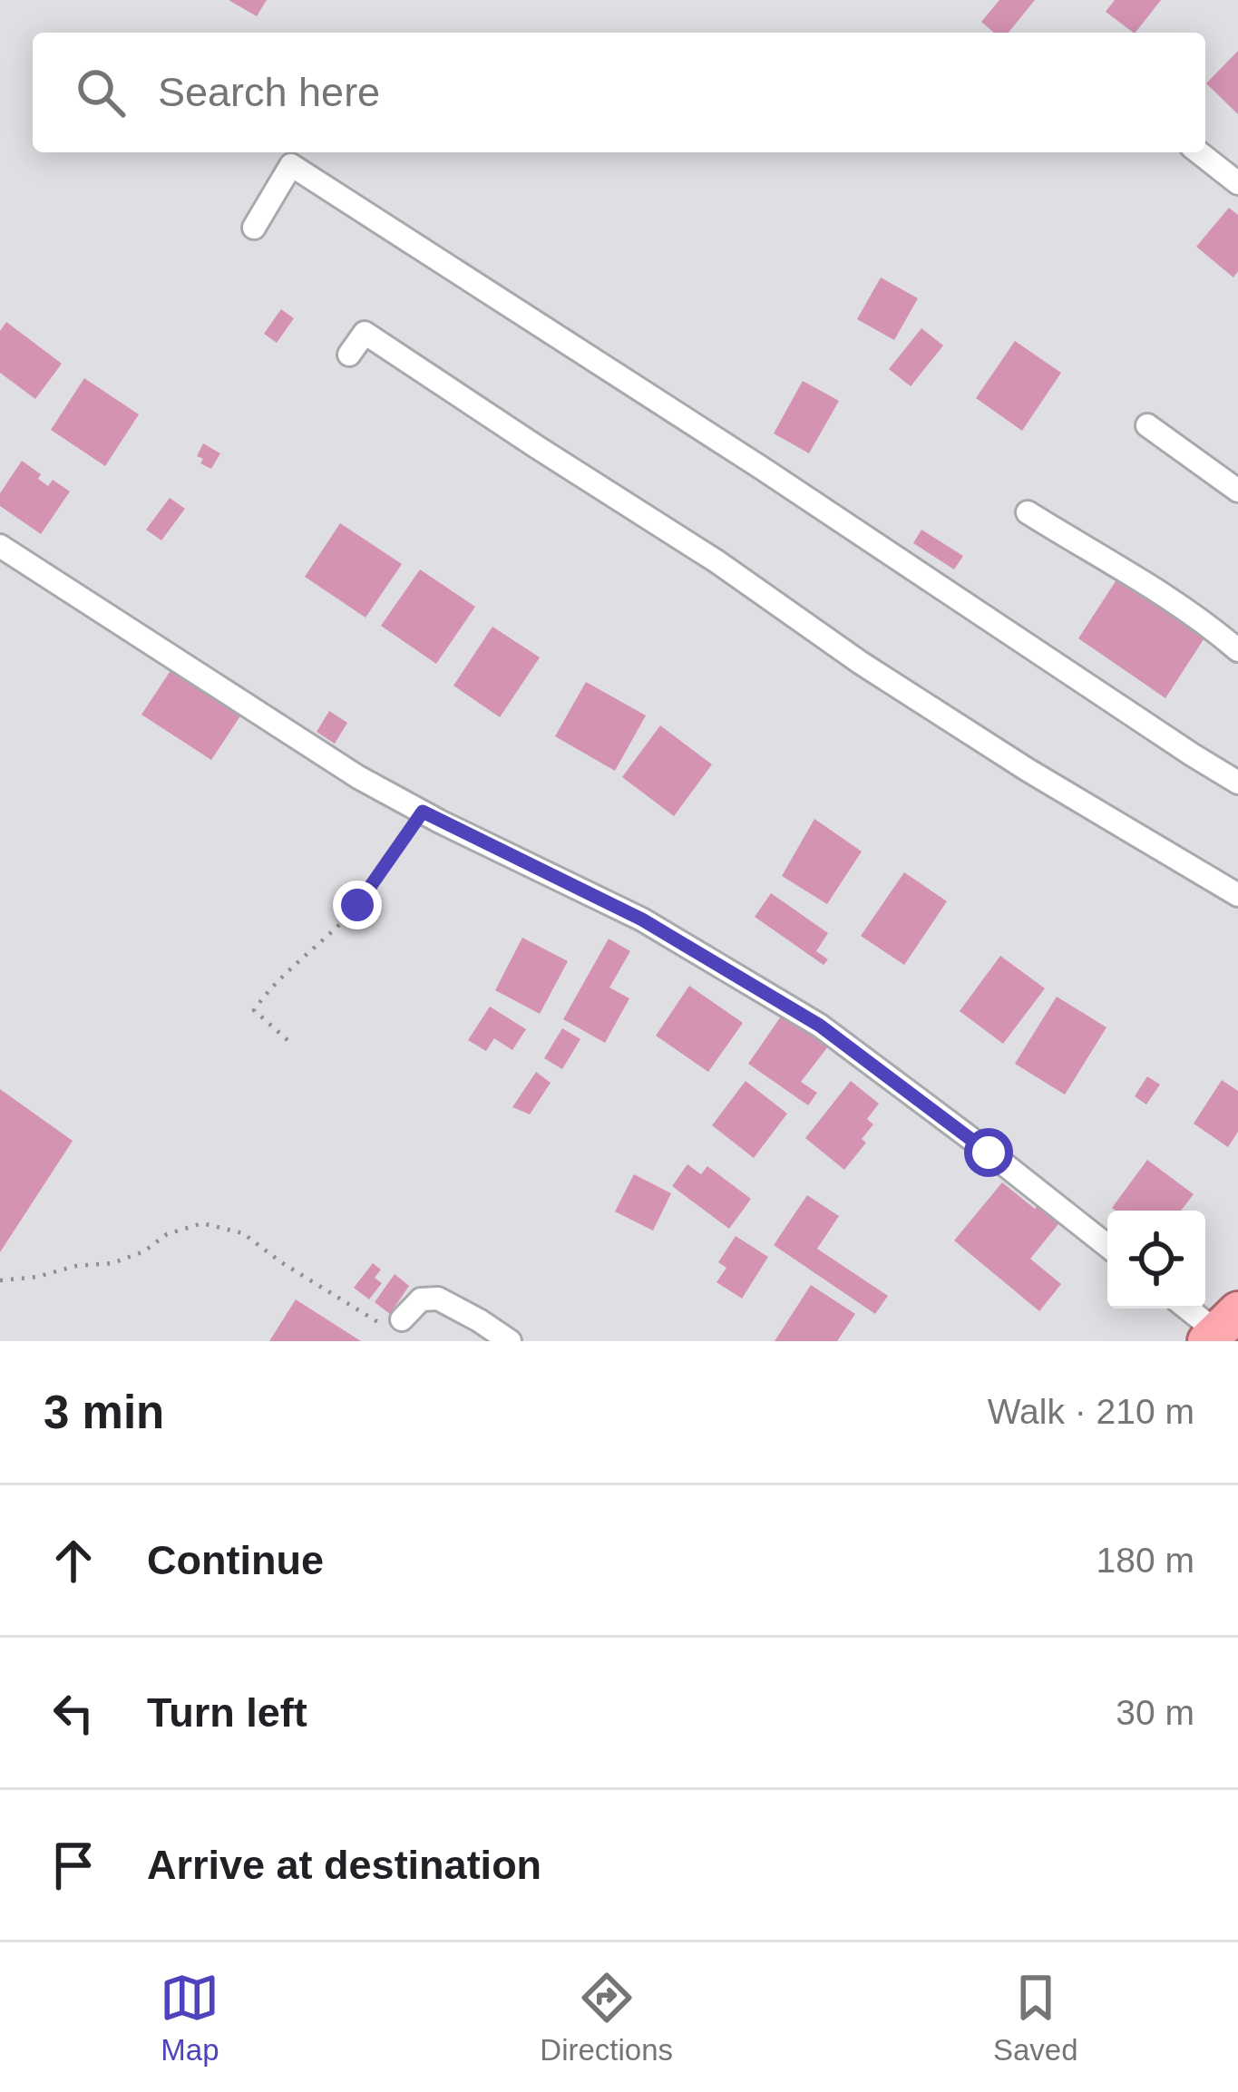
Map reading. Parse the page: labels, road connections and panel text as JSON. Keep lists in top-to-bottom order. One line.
{"page":{"search":"Search here","heading":["3 min","Walk · 210 m"],"list":[["Continue","180 m"],["Turn left","30 m"],"Arrive at destination"],"nav":["Map","Directions","Saved"]}}
